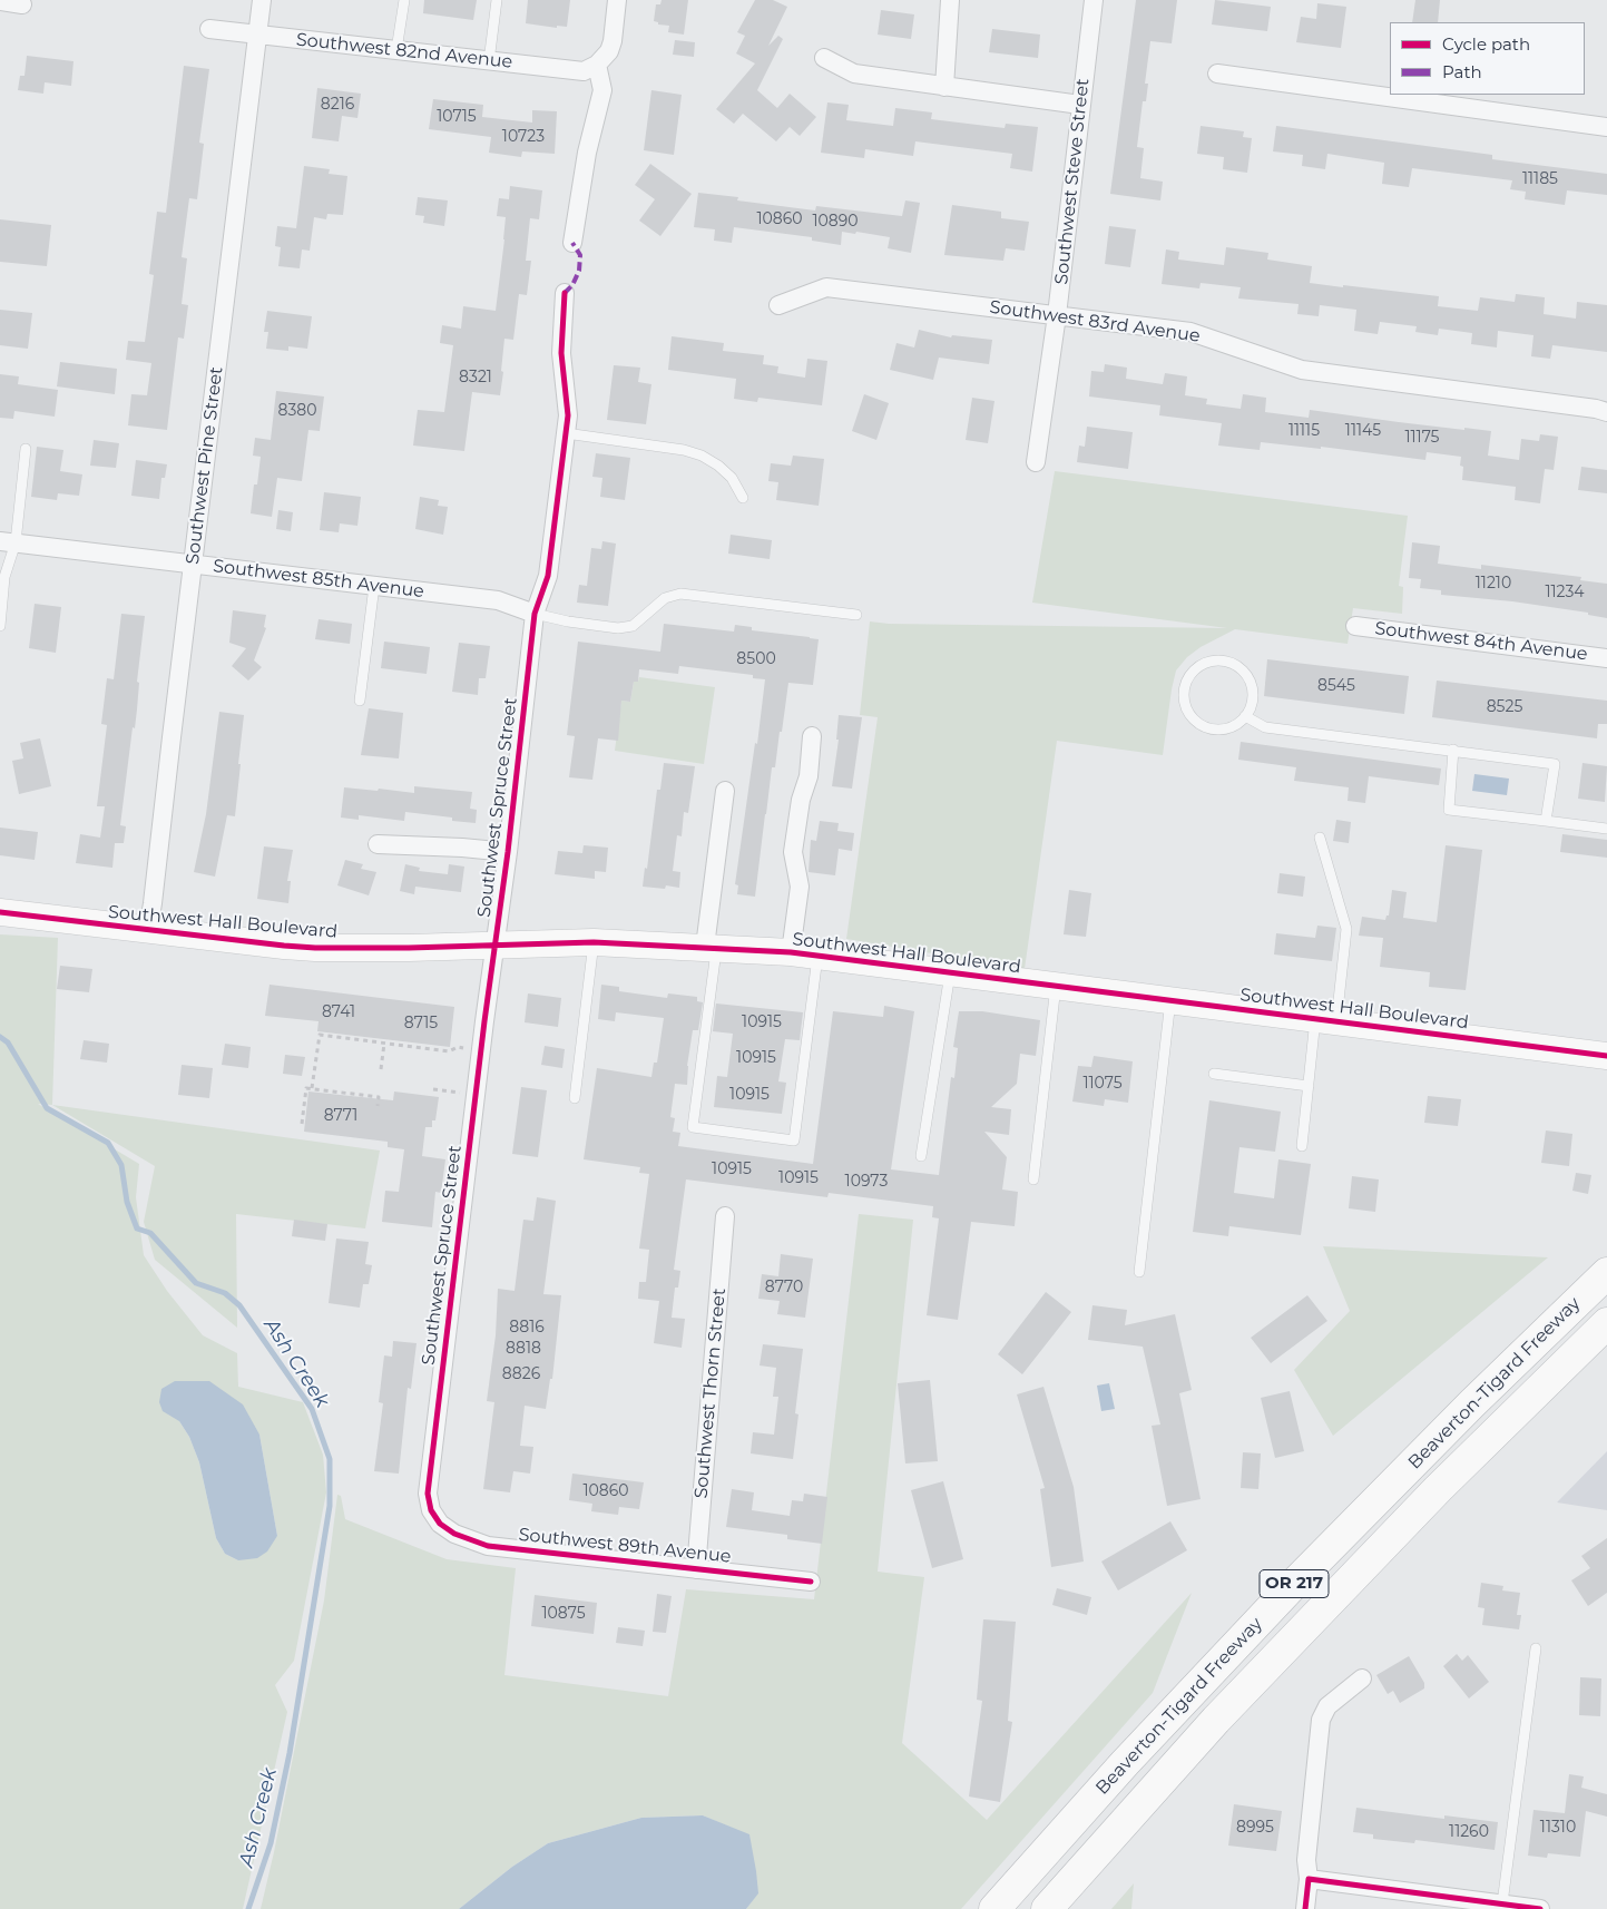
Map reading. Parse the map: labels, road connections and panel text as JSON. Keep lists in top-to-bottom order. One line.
{"streets":{"highway":["Beaverton-Tigard Freeway","OR 217"],"main road":["Southwest Hall Boulevard"],"street":["Southwest 82nd Avenue","Southwest Steve Street","Southwest 83rd Avenue","Southwest Pine Street","Southwest 85th Avenue","Southwest 84th Avenue","Southwest Spruce Street","Southwest Thorn Street","Southwest 89th Avenue"]},"crossings":[["Southwest 82nd Avenue","Southwest Pine Street"],["Southwest Steve Street","Southwest 83rd Avenue"],["Southwest Pine Street","Southwest 85th Avenue"],["Southwest Pine Street","Southwest Hall Boulevard"],["Southwest 85th Avenue","Southwest Spruce Street"],["Southwest Spruce Street","Southwest Hall Boulevard"],["Southwest Spruce Street","Southwest 89th Avenue"],["Southwest Thorn Street","Southwest 89th Avenue"]],"water":["Ash Creek"],"house_numbers":["8216","10715","10723","11185","10860","10890","8321","8380","11115","11145","11175","11210","11234","8500","8545","8525","8741","10915","8715","10915","11075","10915","8771","10915","10915","10973","8770","8816","8818","8826","10860","10875","8995","11310","11260"],"legend":["Cycle path","Path"]}
